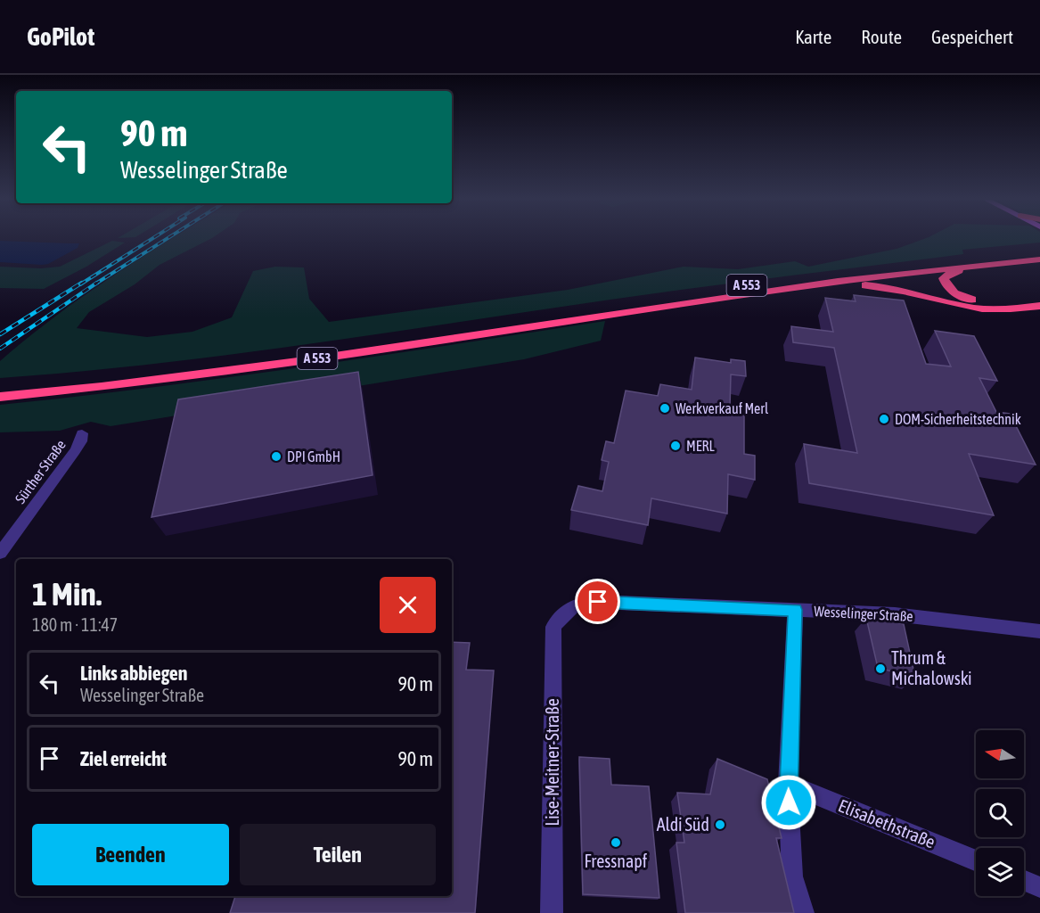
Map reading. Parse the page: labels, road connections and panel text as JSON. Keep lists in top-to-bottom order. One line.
{"streets":{"highway":["A 553"],"street":["Sürther Straße","Wesselinger Straße","Lise-Meitner-Straße","Elisabethstraße"]},"crossings":[["Wesselinger Straße","Lise-Meitner-Straße"]],"places":["Werkverkauf Merl","DOM-Sicherheitstechnik","MERL","DPI GmbH","Thrum & Michalowski","Aldi Süd","Fressnapf"],"north":"left","page":{"header":"GoPilot","nav":["Karte","Route","Gespeichert"],"turn":["90 m","Wesselinger Straße"],"heading":["1 Min.","180 m · 11:47"],"list":[{"name":"Links abbiegen","note":"Wesselinger Straße","value":"90 m"},{"name":"Ziel erreicht","value":"90 m"}],"buttons":["Beenden","Teilen"]}}
